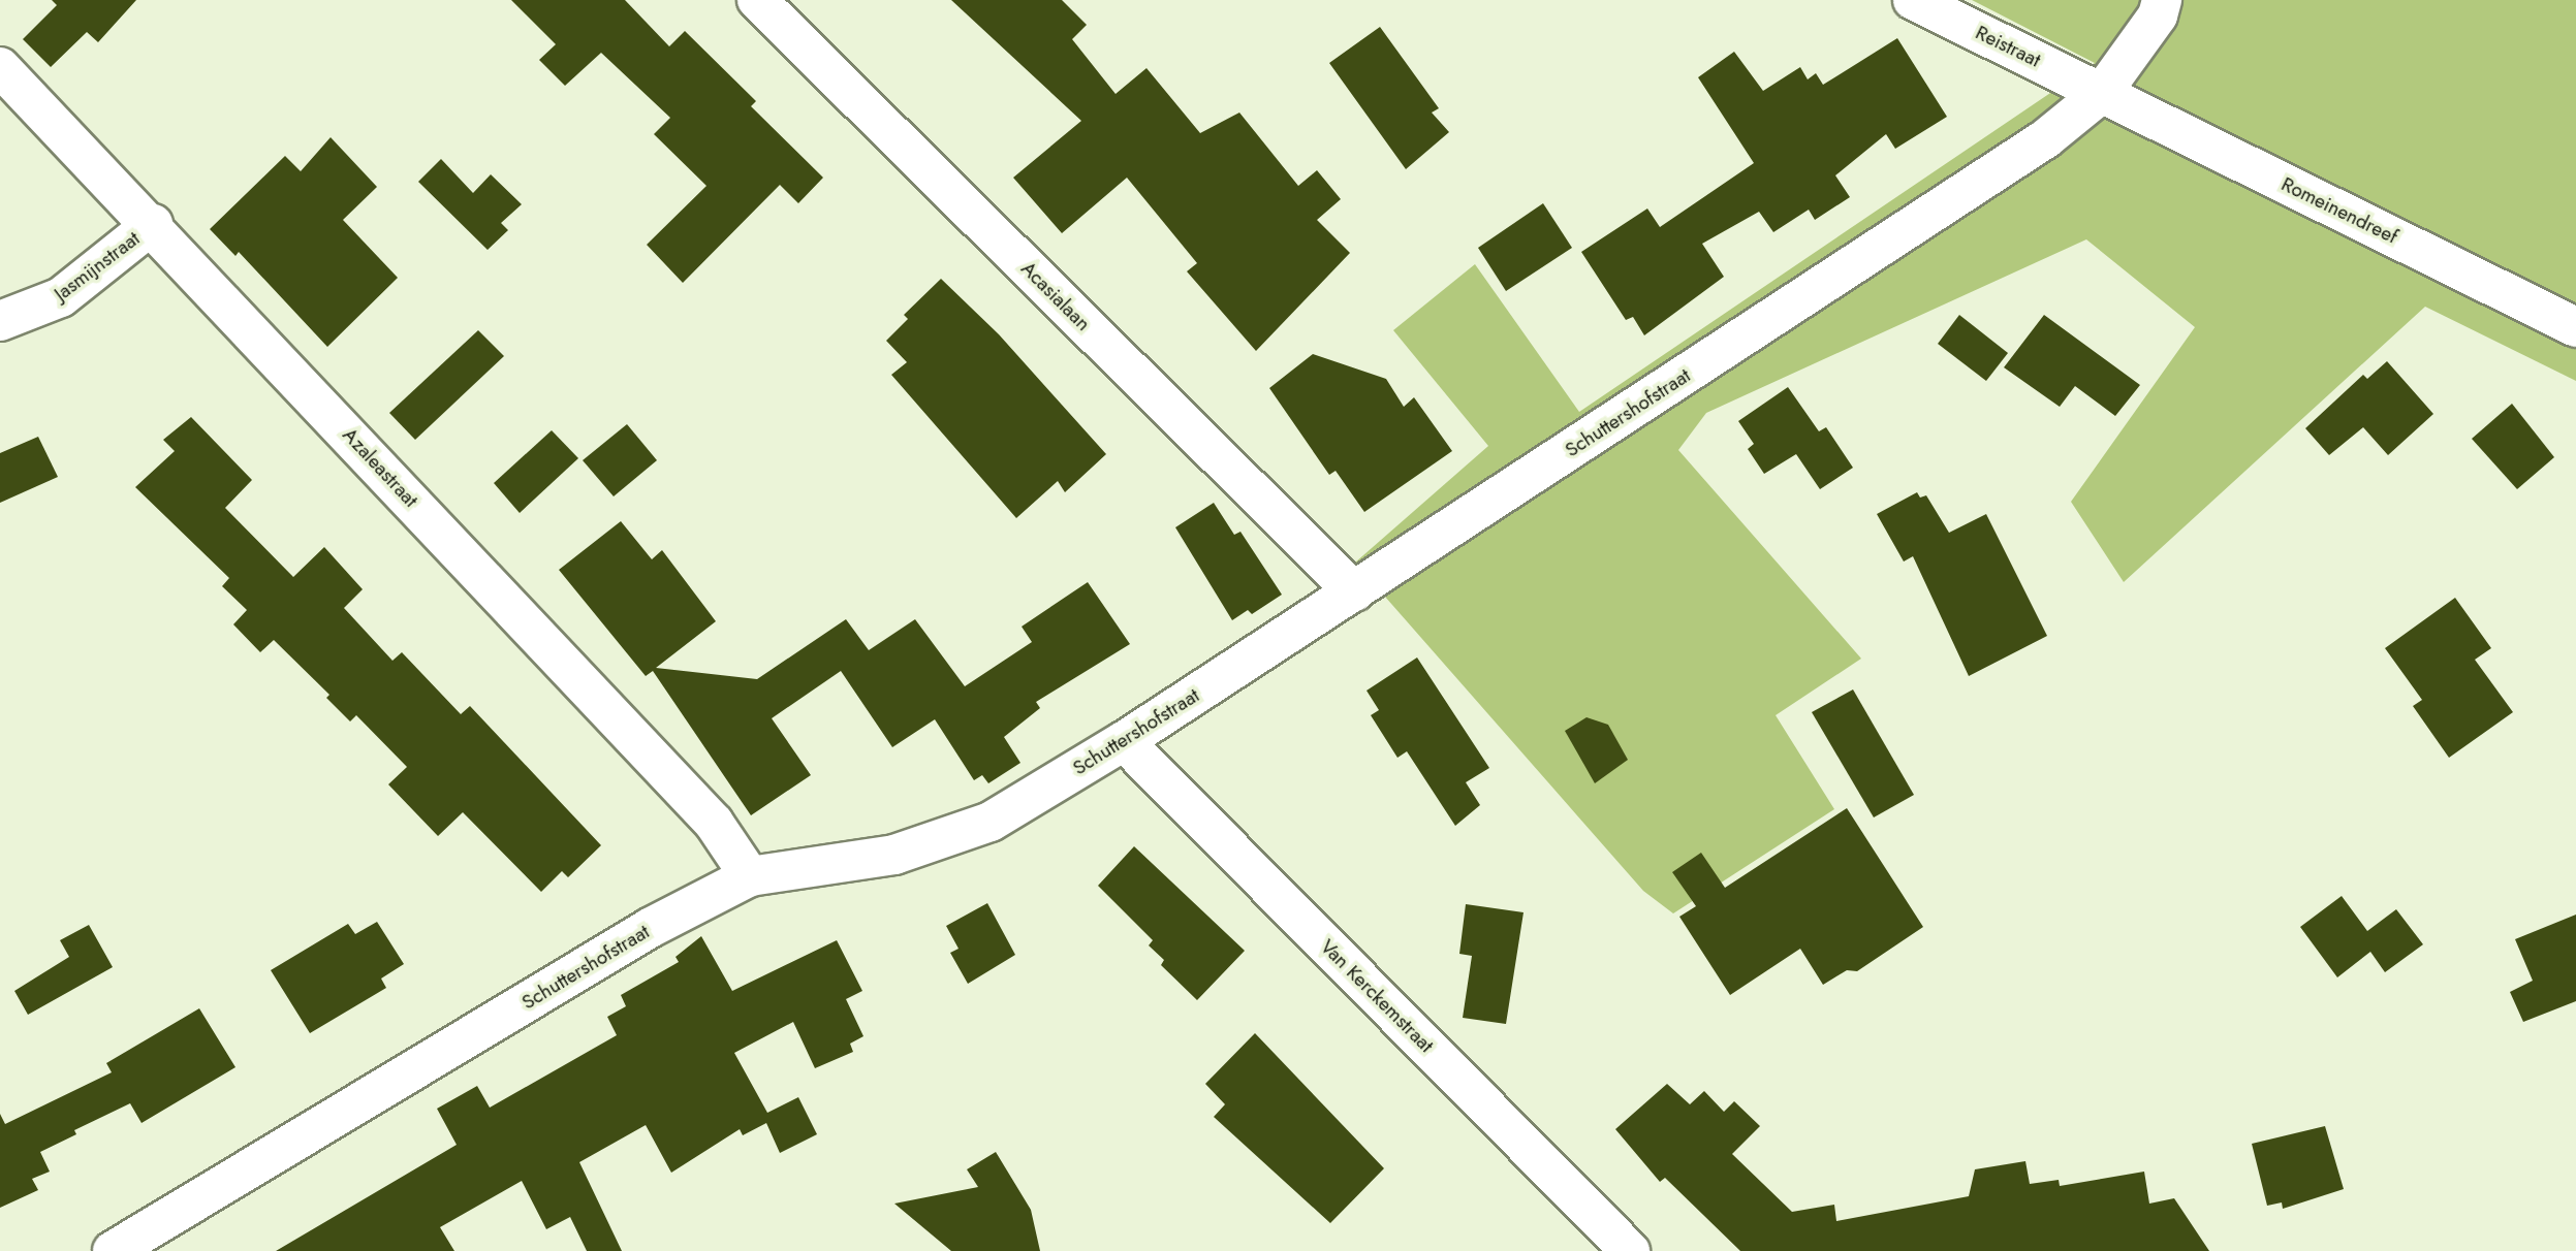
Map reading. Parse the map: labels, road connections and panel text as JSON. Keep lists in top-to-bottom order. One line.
{"streets":{"street":["Reistraat","Romeinendreef","Jasmijnstraat","Acasialaan","Schuttershofstraat","Azaleastraat","Van Kerckemstraat"]},"crossings":[["Reistraat","Romeinendreef"],["Reistraat","Schuttershofstraat"],["Romeinendreef","Schuttershofstraat"],["Jasmijnstraat","Azaleastraat"],["Acasialaan","Schuttershofstraat"],["Schuttershofstraat","Azaleastraat"],["Schuttershofstraat","Van Kerckemstraat"]]}
